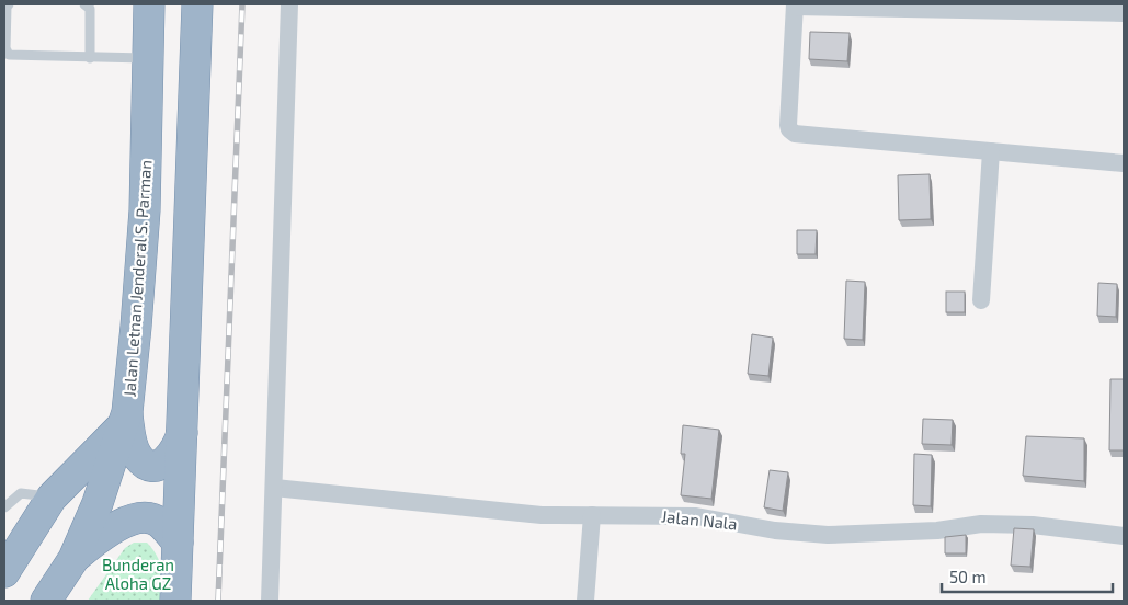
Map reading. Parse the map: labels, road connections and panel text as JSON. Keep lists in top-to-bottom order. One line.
{"streets":{"highway":["Jalan Letnan Jenderal S. Parman"],"street":["Jalan Nala"]},"parks":["Bunderan Aloha GZ"],"scale_bar":"50 m"}
